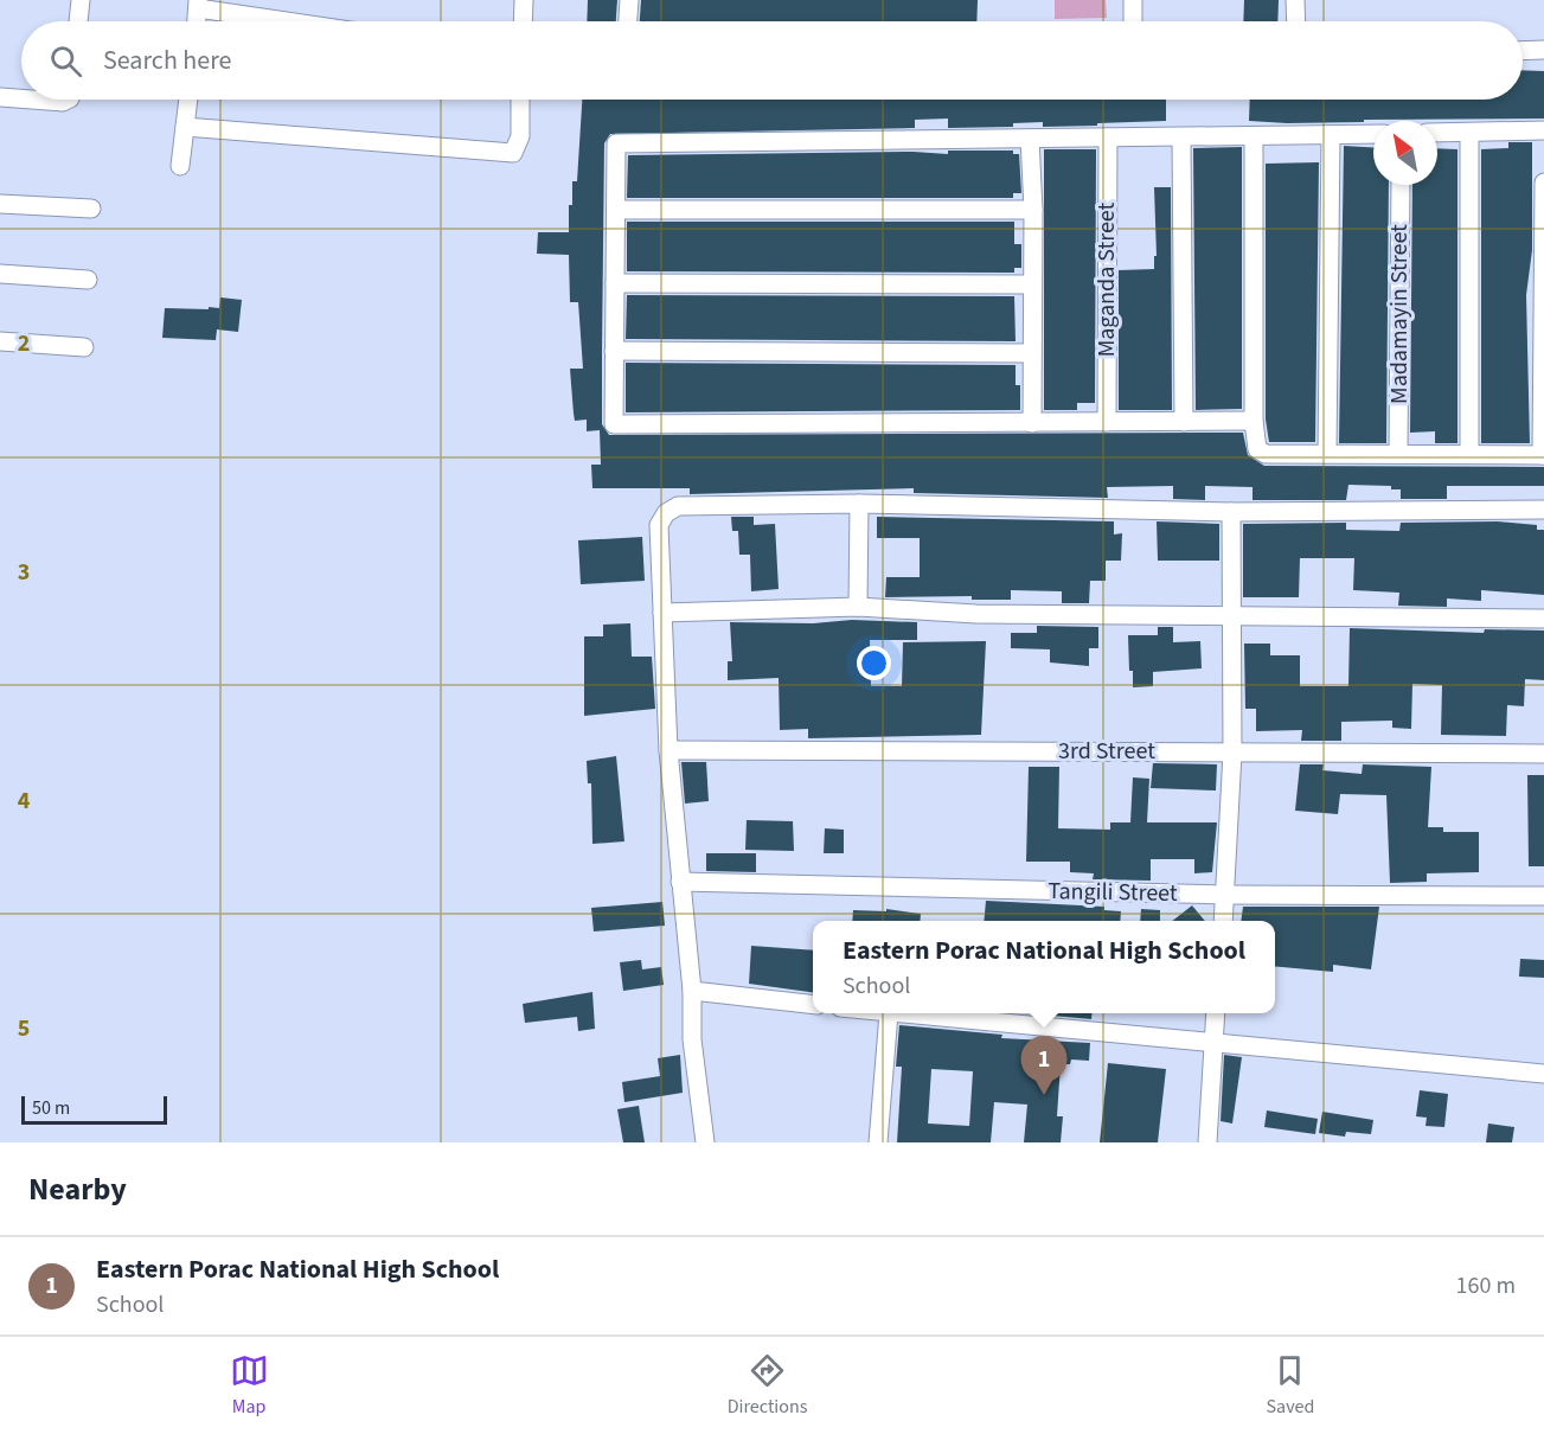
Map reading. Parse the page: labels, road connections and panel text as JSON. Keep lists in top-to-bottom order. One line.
{"streets":{"street":["Maganda Street","Madamayin Street","3rd Street","Tangili Street"]},"scale_bar":"50 m","north":"top left","page":{"search":"Search here","popup":["Eastern Porac National High School","School"],"pins":"1","scale":"50 m","heading":"Nearby","list":[{"mark":"1","name":"Eastern Porac National High School","note":"School","value":"160 m"}],"nav":["Map","Directions","Saved"]},"grid":{"rows":["2","3","4","5"]}}
